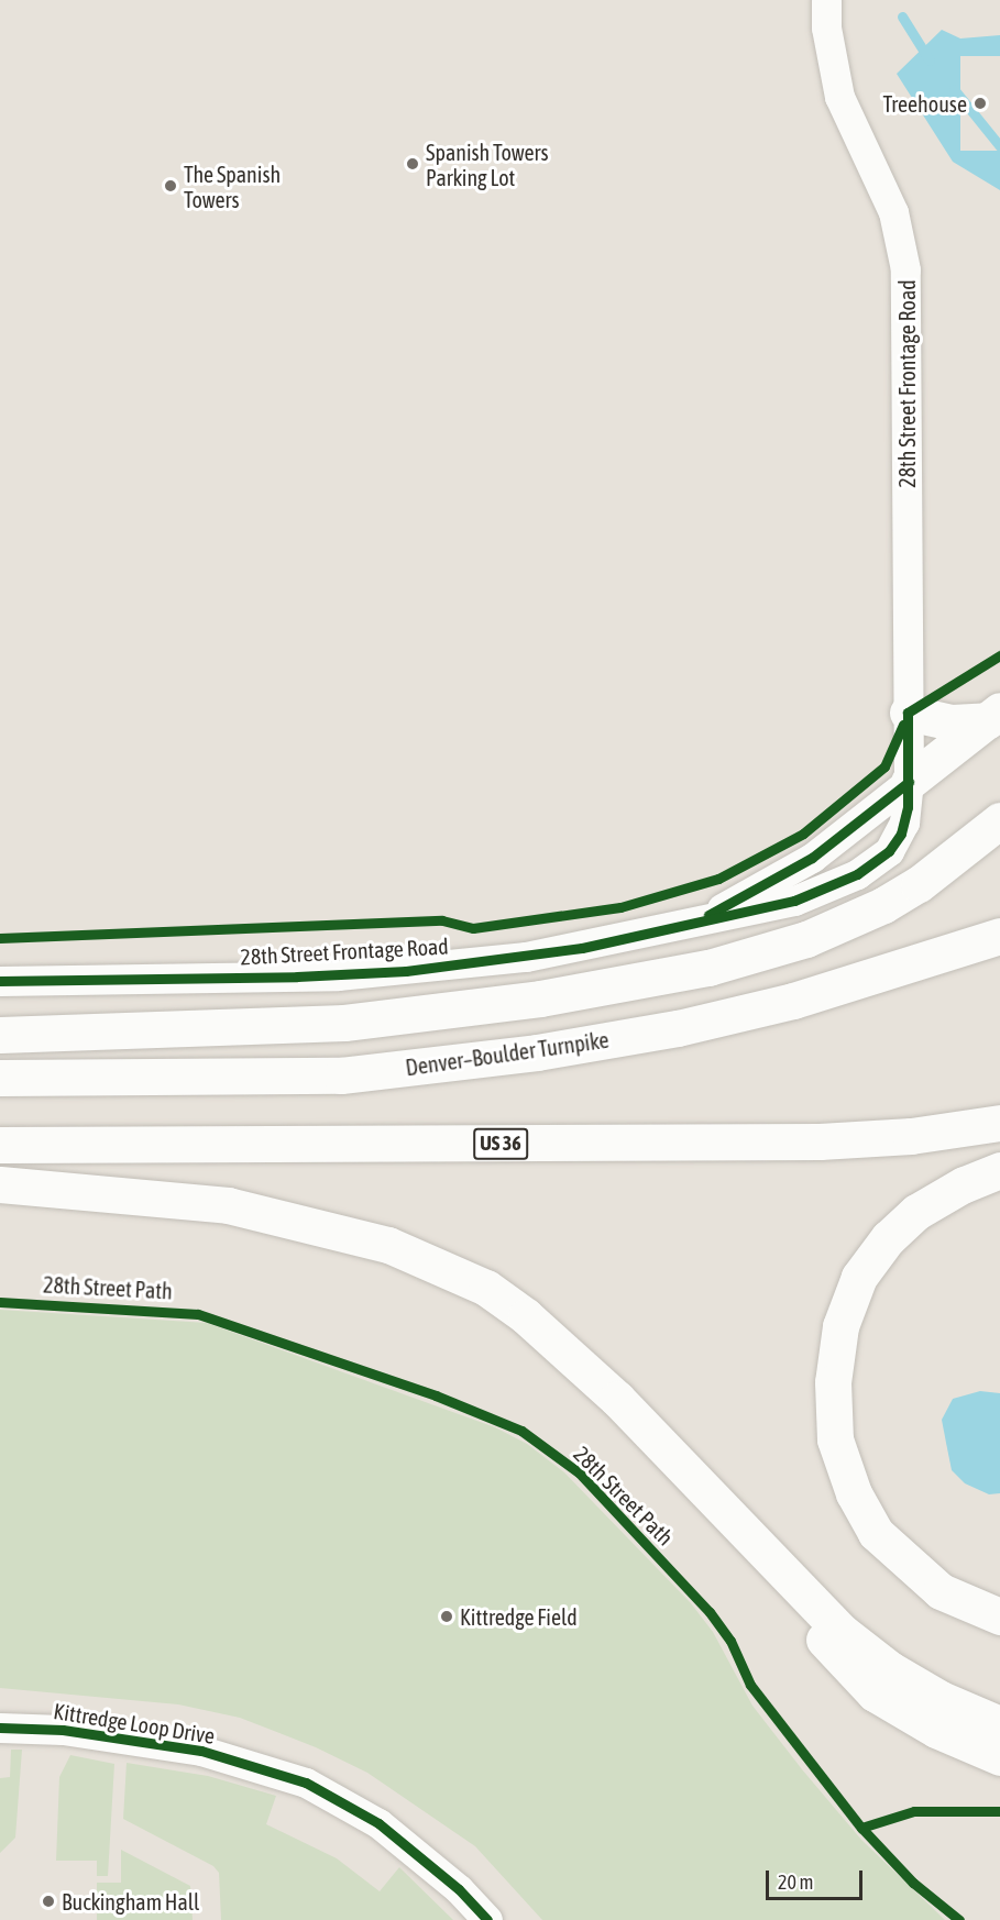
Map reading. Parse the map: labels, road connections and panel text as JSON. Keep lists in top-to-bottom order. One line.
{"streets":{"highway":["Denver–Boulder Turnpike","US 36"],"street":["28th Street Frontage Road","Kittredge Loop Drive"],"cycle path":["28th Street Path"]},"places":["Treehouse","Spanish Towers Parking Lot","The Spanish Towers","Kittredge Field","Buckingham Hall"],"scale_bar":"20 m"}
